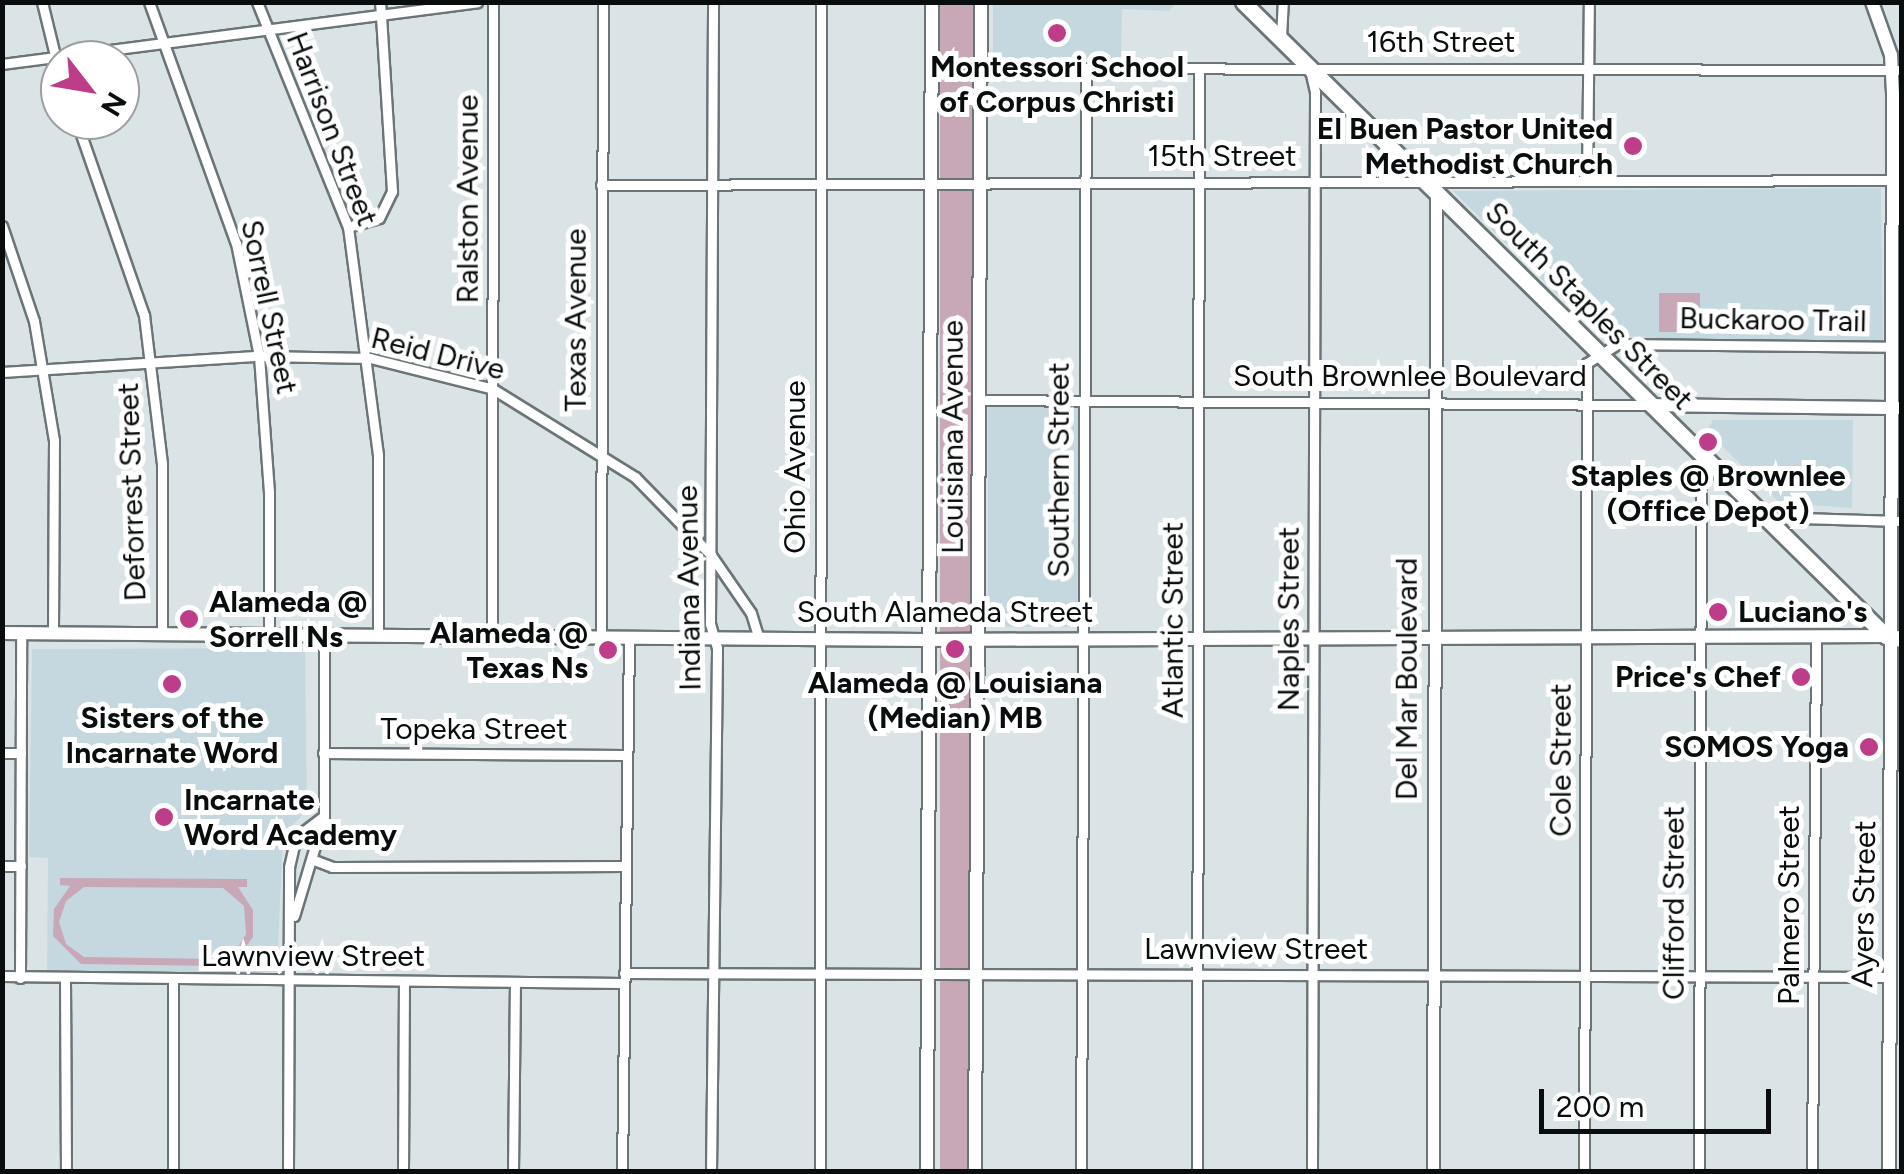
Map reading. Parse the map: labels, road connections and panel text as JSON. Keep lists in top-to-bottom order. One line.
{"streets":{"main road":["South Staples Street","South Brownlee Boulevard","Louisiana Avenue","South Alameda Street","Ayers Street"],"street":["16th Street","Harrison Street","15th Street","Ralston Avenue","Sorrell Street","Texas Avenue","Buckaroo Trail","Reid Drive","Ohio Avenue","Southern Street","Deforrest Street","Indiana Avenue","Naples Street","Atlantic Street","Del Mar Boulevard","Topeka Street","Cole Street","Clifford Street","Palmero Street","Lawnview Street"]},"crossings":[["16th Street","South Staples Street"],["16th Street","Louisiana Avenue"],["16th Street","Southern Street"],["16th Street","Naples Street"],["16th Street","Atlantic Street"],["Harrison Street","Reid Drive"],["Harrison Street","South Alameda Street"],["15th Street","South Staples Street"],["15th Street","Texas Avenue"],["15th Street","Louisiana Avenue"],["15th Street","Ohio Avenue"],["15th Street","Southern Street"],["15th Street","Indiana Avenue"],["15th Street","Naples Street"],["15th Street","Atlantic Street"],["15th Street","Del Mar Boulevard"],["Ralston Avenue","Reid Drive"],["Ralston Avenue","South Alameda Street"],["South Staples Street","Buckaroo Trail"],["South Staples Street","South Brownlee Boulevard"],["South Staples Street","South Alameda Street"],["South Staples Street","Naples Street"],["South Staples Street","Del Mar Boulevard"],["South Staples Street","Cole Street"],["South Staples Street","Clifford Street"],["South Staples Street","Ayers Street"],["Sorrell Street","Reid Drive"],["Sorrell Street","South Alameda Street"],["Texas Avenue","Reid Drive"],["Texas Avenue","South Alameda Street"],["Buckaroo Trail","Cole Street"],["Buckaroo Trail","Ayers Street"],["Reid Drive","Deforrest Street"],["Reid Drive","Indiana Avenue"],["Reid Drive","South Alameda Street"],["South Brownlee Boulevard","Louisiana Avenue"],["South Brownlee Boulevard","Southern Street"],["South Brownlee Boulevard","Naples Street"],["South Brownlee Boulevard","Atlantic Street"],["South Brownlee Boulevard","Del Mar Boulevard"],["South Brownlee Boulevard","Cole Street"],["South Brownlee Boulevard","Ayers Street"],["Louisiana Avenue","South Alameda Street"],["Louisiana Avenue","Lawnview Street"],["Ohio Avenue","South Alameda Street"],["Ohio Avenue","Lawnview Street"],["Southern Street","South Alameda Street"],["Southern Street","Lawnview Street"],["Deforrest Street","South Alameda Street"],["Indiana Avenue","South Alameda Street"],["Indiana Avenue","Lawnview Street"],["South Alameda Street","Naples Street"],["South Alameda Street","Atlantic Street"],["South Alameda Street","Del Mar Boulevard"],["South Alameda Street","Cole Street"],["South Alameda Street","Clifford Street"],["South Alameda Street","Ayers Street"],["South Alameda Street","Palmero Street"],["Naples Street","Lawnview Street"],["Atlantic Street","Lawnview Street"],["Del Mar Boulevard","Lawnview Street"],["Cole Street","Lawnview Street"],["Clifford Street","Lawnview Street"],["Ayers Street","Lawnview Street"],["Palmero Street","Lawnview Street"]],"places":["Montessori School of Corpus Christi","El Buen Pastor United Methodist Church","Staples @ Brownlee (Office Depot)","Luciano's","Alameda @ Sorrell Ns","Alameda @ Louisiana (Median) MB","Alameda @ Texas Ns","Price's Chef","Sisters of the Incarnate Word","SOMOS Yoga","Incarnate Word Academy"],"scale_bar":"200 m","north":"bottom right"}
